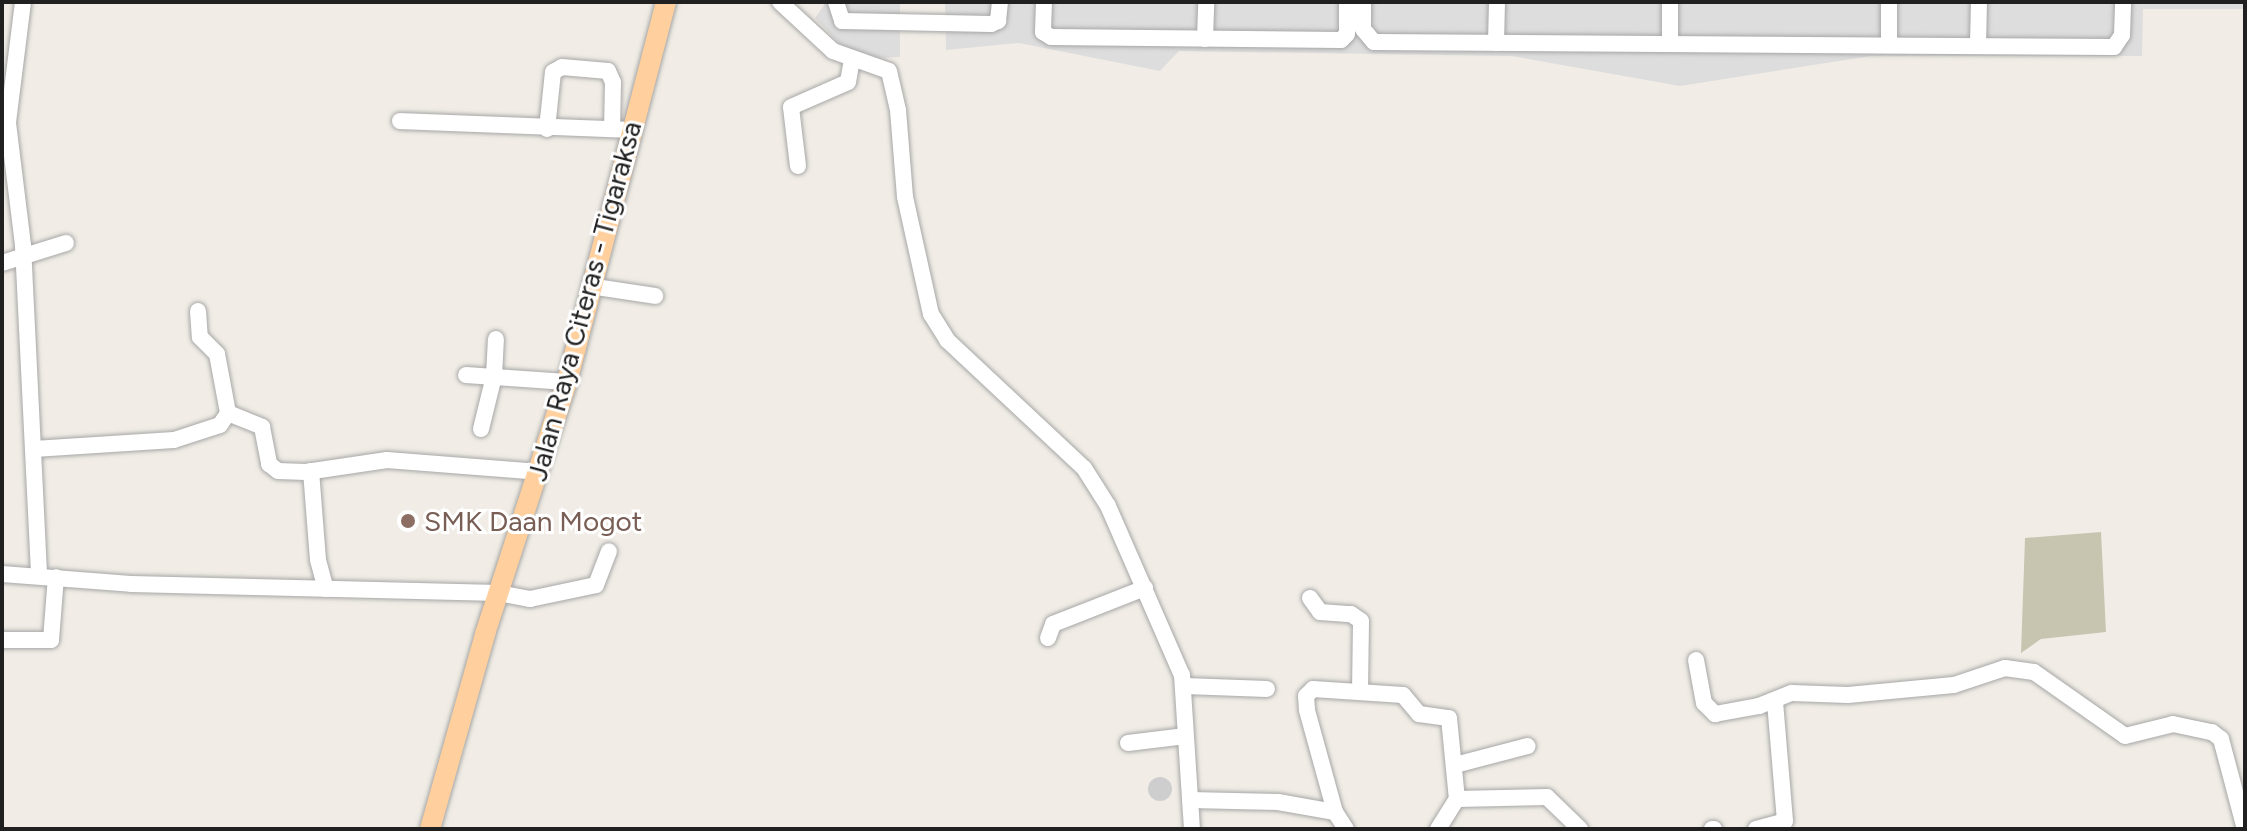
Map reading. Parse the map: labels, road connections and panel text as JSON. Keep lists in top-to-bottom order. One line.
{"streets":{"main road":["Jalan Raya Citeras - Tigaraksa"]},"places":["SMK Daan Mogot"]}
